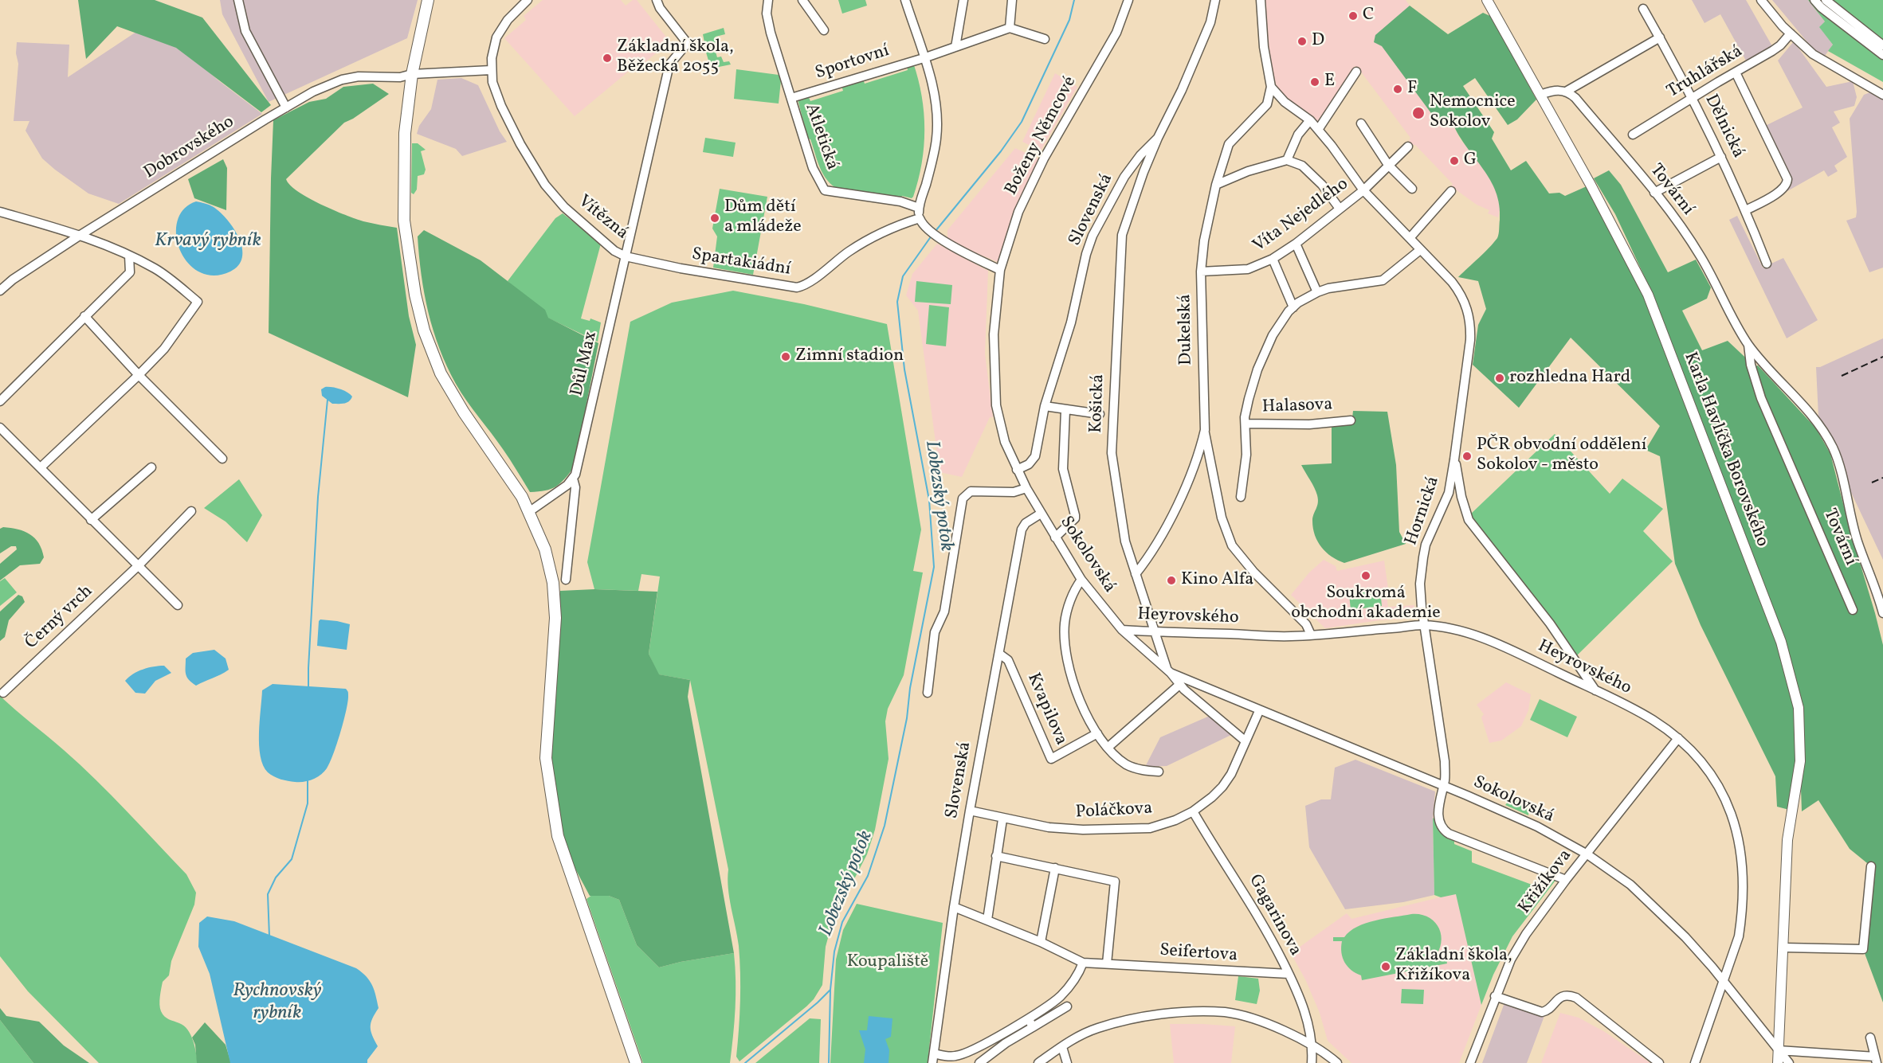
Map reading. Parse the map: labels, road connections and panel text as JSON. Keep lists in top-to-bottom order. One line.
{"streets":{"street":["Sportovní","Truhlářská","Dělnická","Boženy Němcové","Atletická","Dobrovského","Tovární","Slovenská","Víta Nejedlého","Vítězná","Spartakiádní","Dukelská","Důl Max","Košická","Halasova","Karla Havlíčka Borovského","Hornická","Sokolovská","Heyrovského","Černý vrch","Kvapilova","Poláčkova","Křižíkova","Gagarinova","Seifertova"]},"crossings":[["Sportovní","Atletická"],["Truhlářská","Dělnická"],["Boženy Němcové","Slovenská"],["Boženy Němcové","Sokolovská"],["Dobrovského","Vítězná"],["Slovenská","Košická"],["Slovenská","Sokolovská"],["Slovenská","Kvapilova"],["Slovenská","Poláčkova"],["Slovenská","Seifertova"],["Víta Nejedlého","Dukelská"],["Víta Nejedlého","Hornická"],["Vítězná","Spartakiádní"],["Vítězná","Důl Max"],["Spartakiádní","Důl Max"],["Dukelská","Košická"],["Dukelská","Hornická"],["Košická","Sokolovská"],["Košická","Heyrovského"],["Karla Havlíčka Borovského","Sokolovská"],["Hornická","Sokolovská"],["Hornická","Heyrovského"],["Hornická","Křižíkova"],["Sokolovská","Heyrovského"],["Sokolovská","Poláčkova"],["Sokolovská","Křižíkova"],["Heyrovského","Křižíkova"],["Poláčkova","Gagarinova"],["Gagarinova","Seifertova"]],"water":["Krvavý rybník","Lobezský potok","Rychnovský rybník"],"parks":["Koupaliště"],"places":["C","D","Základní škola, Běžecká 2055","E","F","Nemocnice Sokolov","G","Dům dětí a mládeže","Zimní stadion","rozhledna Hard","PČR obvodní oddělení Sokolov - město","Soukromá obchodní akademie","Kino Alfa","Základní škola, Křižíkova"]}
